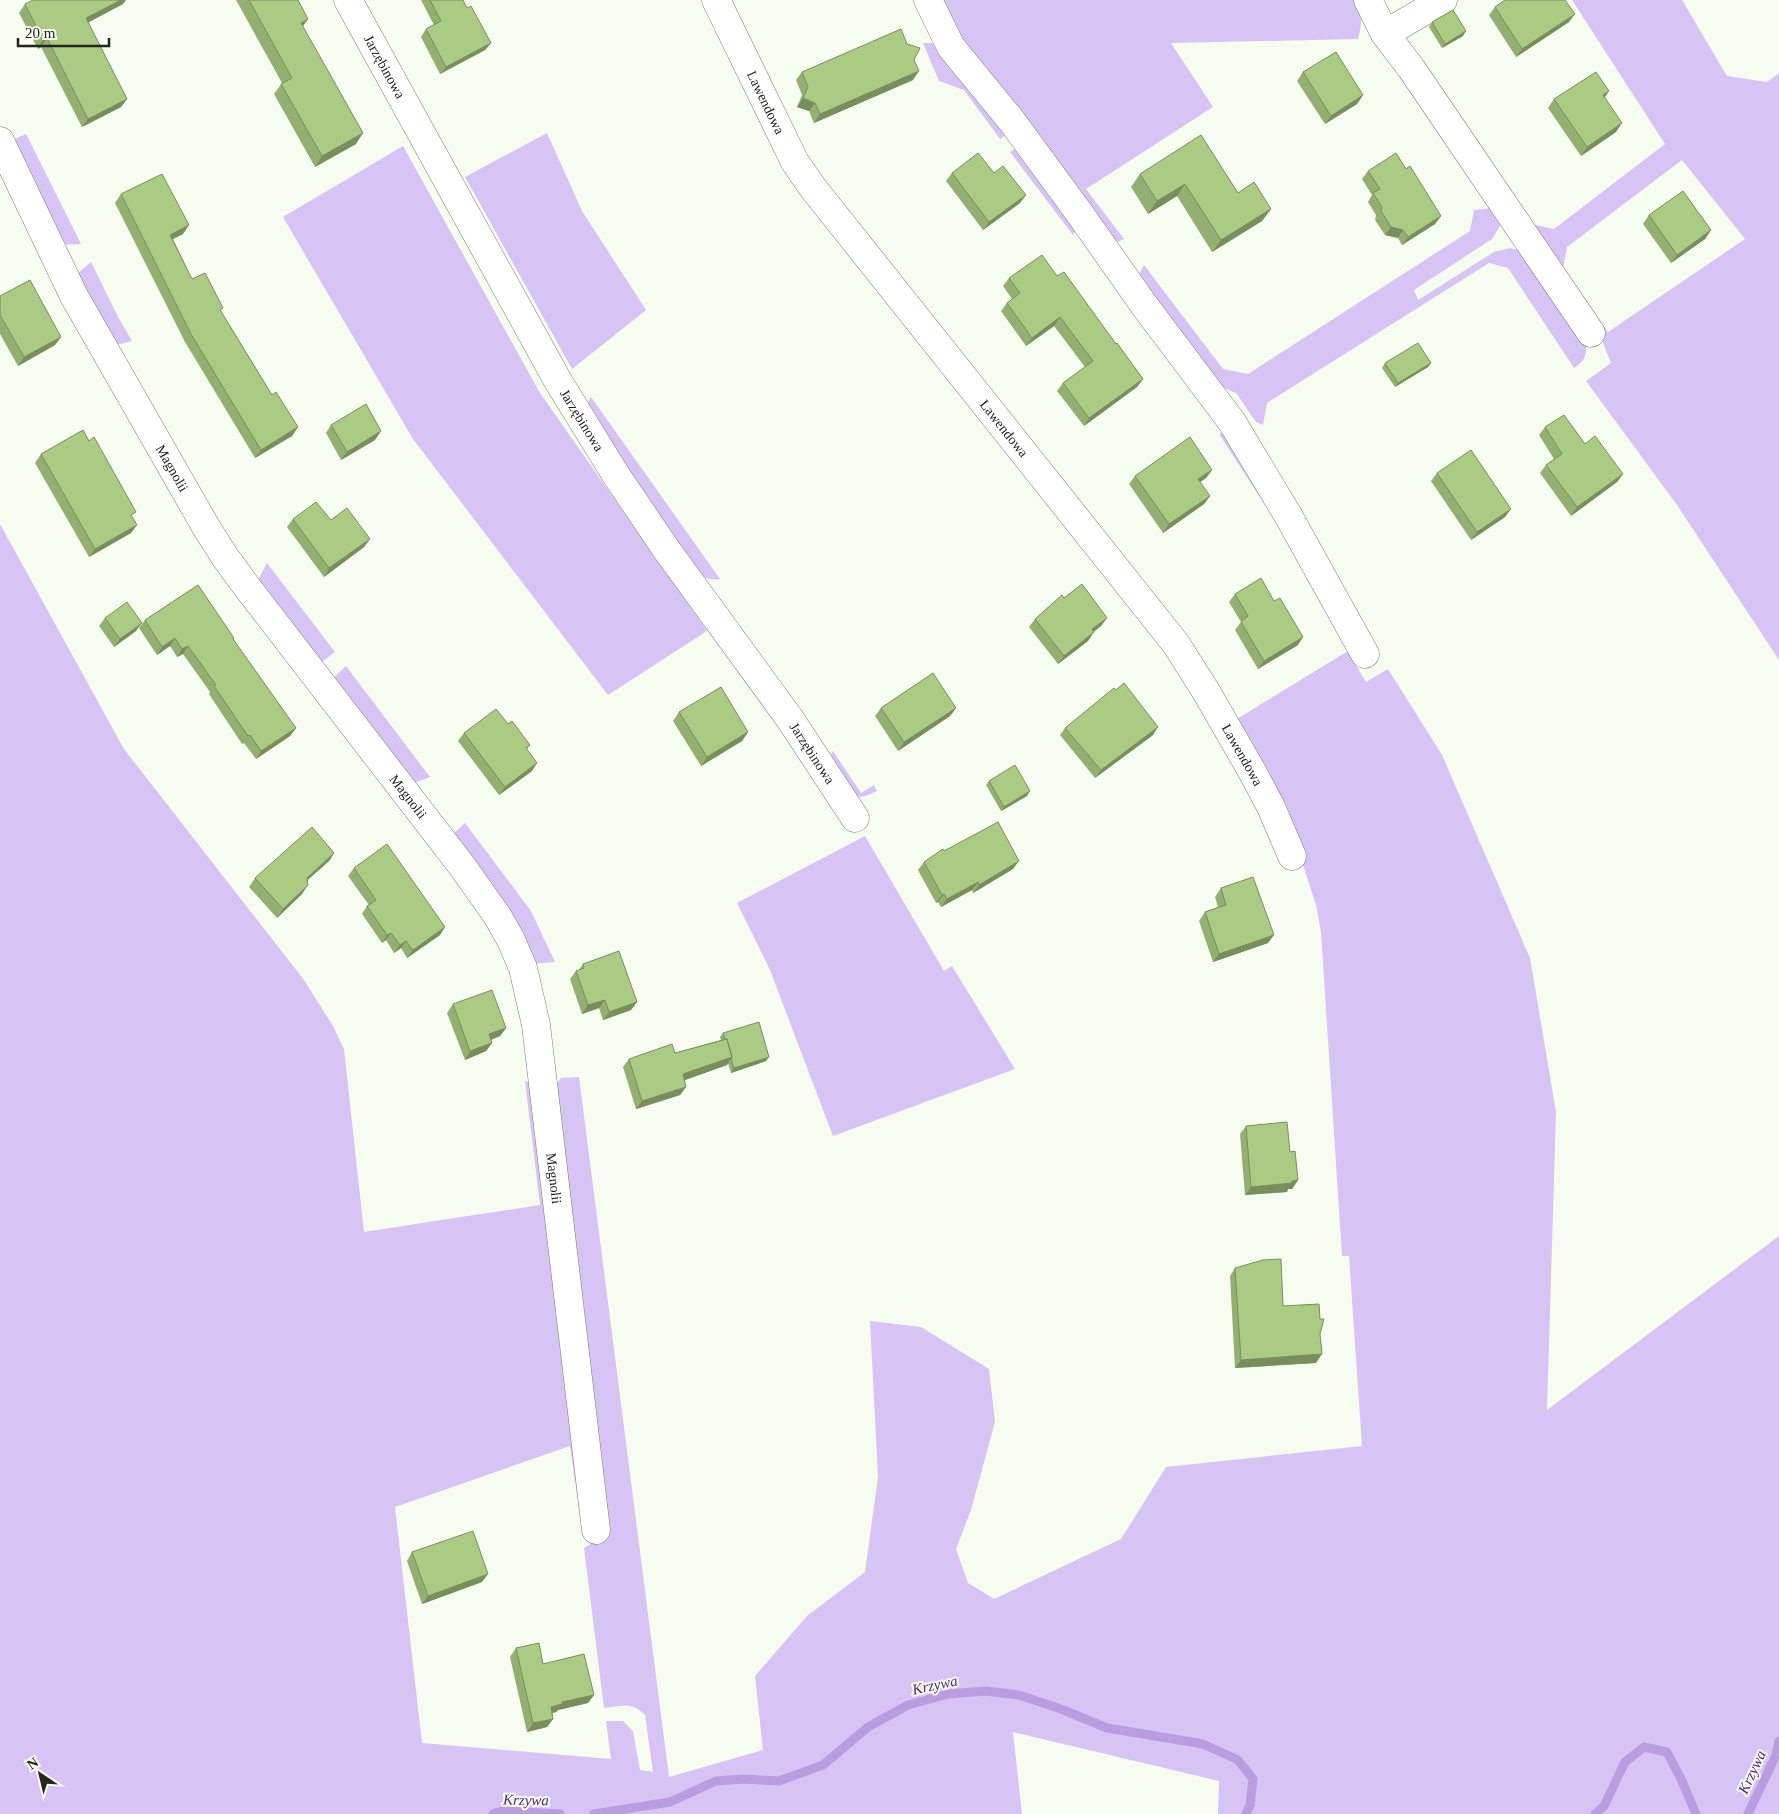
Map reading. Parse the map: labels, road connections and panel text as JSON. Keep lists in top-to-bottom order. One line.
{"streets":{"street":["Jarzębinowa","Lawendowa","Magnolii"]},"water":["Krzywa"],"scale_bar":"20 m","north":"top left"}
